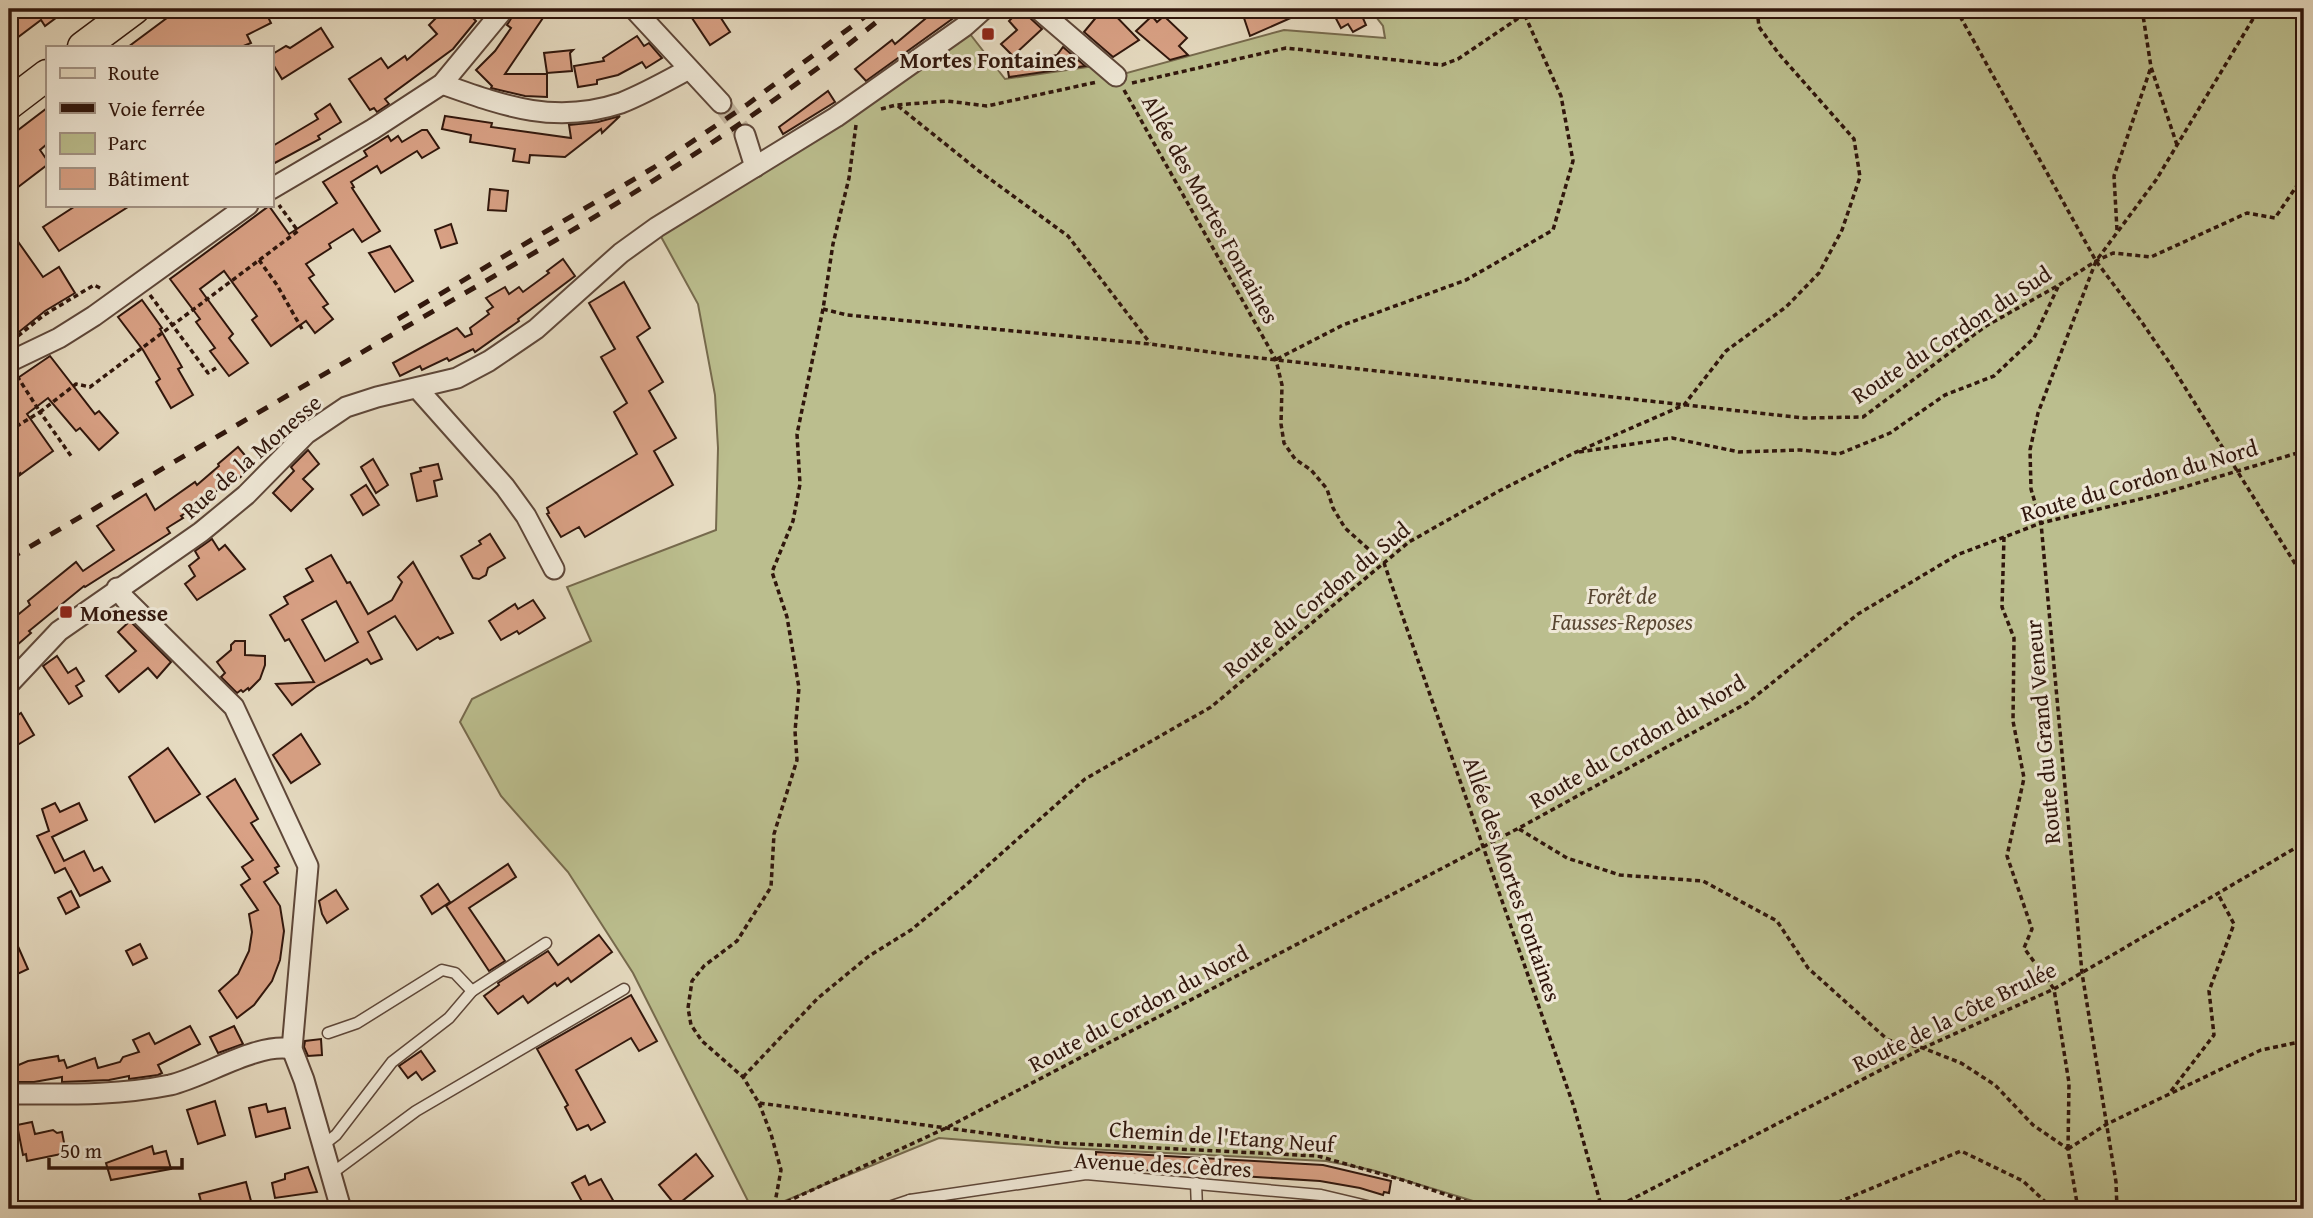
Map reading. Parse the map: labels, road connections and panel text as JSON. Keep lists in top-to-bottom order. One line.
{"streets":{"street":["Rue de la Monesse"],"lane":["Avenue des Cèdres"],"path":["Allée des Mortes Fontaines","Route du Cordon du Sud","Route du Cordon du Nord","Route du Grand Veneur","Route de la Côte Brulée","Chemin de l'Etang Neuf"]},"crossings":[["Allée des Mortes Fontaines","Route du Cordon du Sud"],["Allée des Mortes Fontaines","Route du Cordon du Nord"],["Route du Cordon du Sud","Route du Grand Veneur"],["Route du Cordon du Nord","Route du Grand Veneur"],["Route du Cordon du Nord","Chemin de l'Etang Neuf"],["Route du Grand Veneur","Route de la Côte Brulée"]],"parks":["Forêt de Fausses-Reposes"],"places":{"transit":["Mortes Fontaines","Monesse"]},"legend":["Route","Voie ferrée","Parc","Bâtiment"],"scale_bar":"50 m"}
